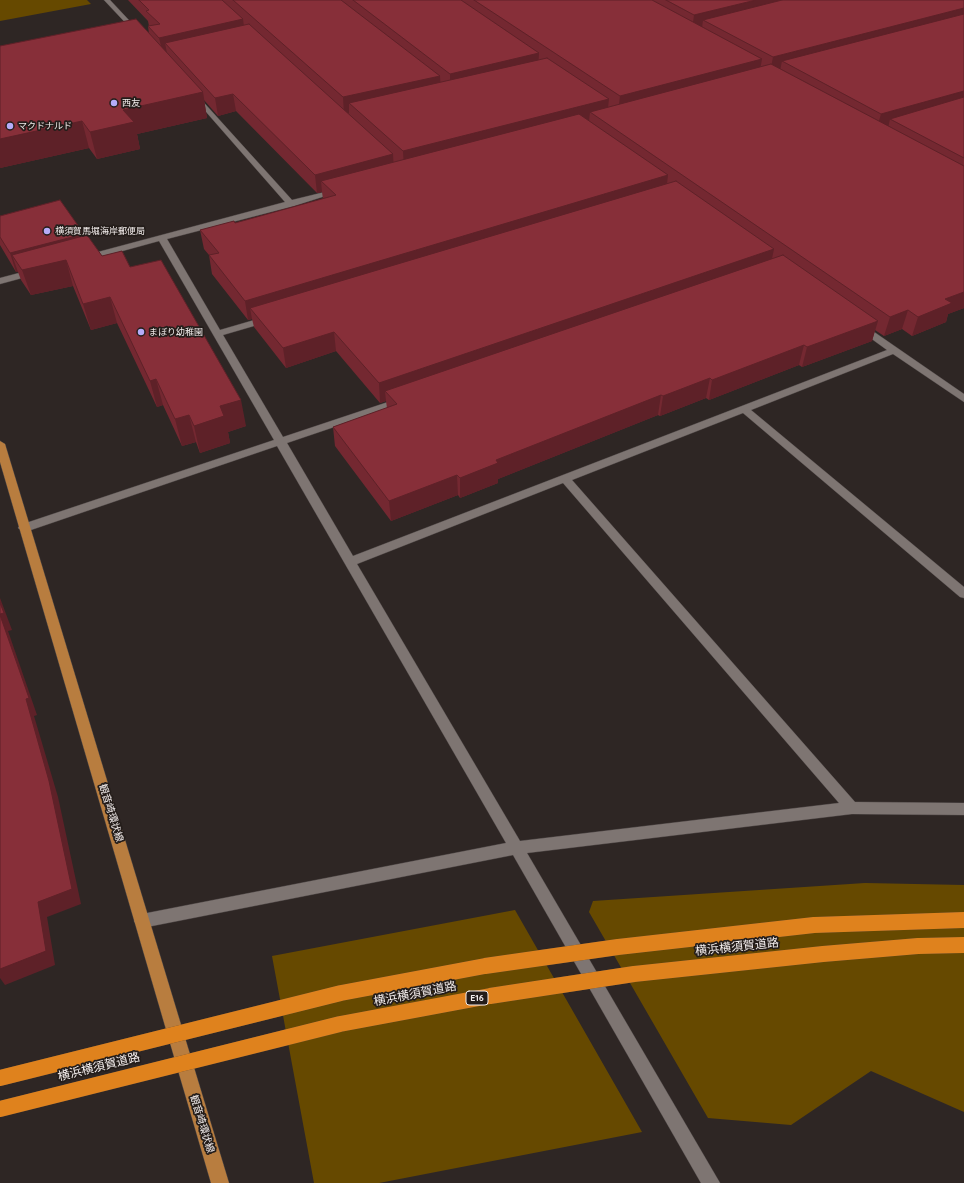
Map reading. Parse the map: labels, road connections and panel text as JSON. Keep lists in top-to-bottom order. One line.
{"streets":{"highway":["横浜横須賀道路","E16"],"main road":["観音崎環状線"]},"places":["西友","マクドナルド","横須賀馬堀海岸郵便局","まぼり幼稚園"]}
